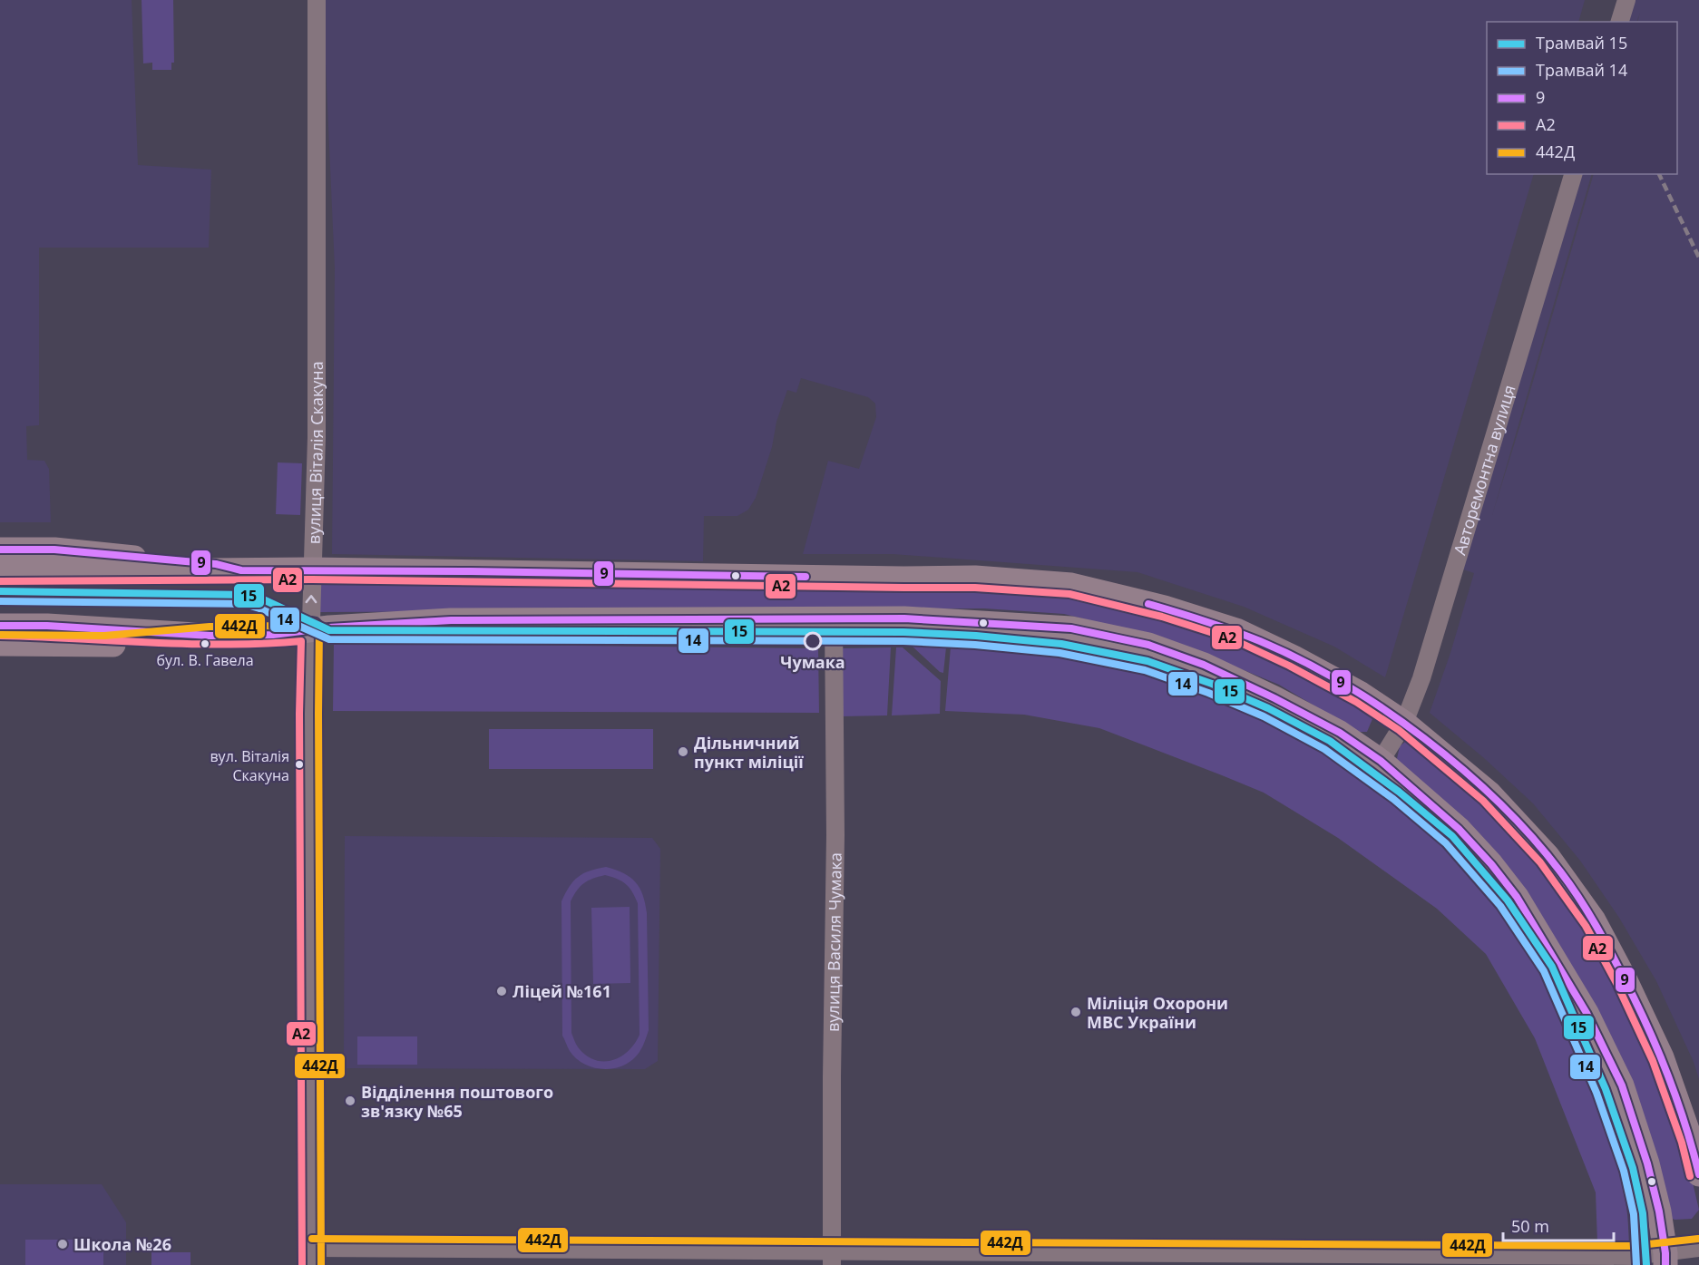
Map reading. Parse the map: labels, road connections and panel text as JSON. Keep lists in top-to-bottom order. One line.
{"streets":{"street":["вулиця Віталія Скакуна","Авторемонтна вулиця","вулиця Василя Чумака"]},"places":["Чумака","бул. В. Гавела","Дільничний пункт міліції","вул. Віталія Скакуна","Ліцей №161","Міліція Охорони МВС України","Відділення поштового зв'язку №65","Школа №26"],"lines":["transit line 9","transit line А2","tram line 15","tram line 14","transit line 442Д"],"legend":["Трамвай 15","Трамвай 14","9","А2","442Д"],"scale_bar":"50 m"}
